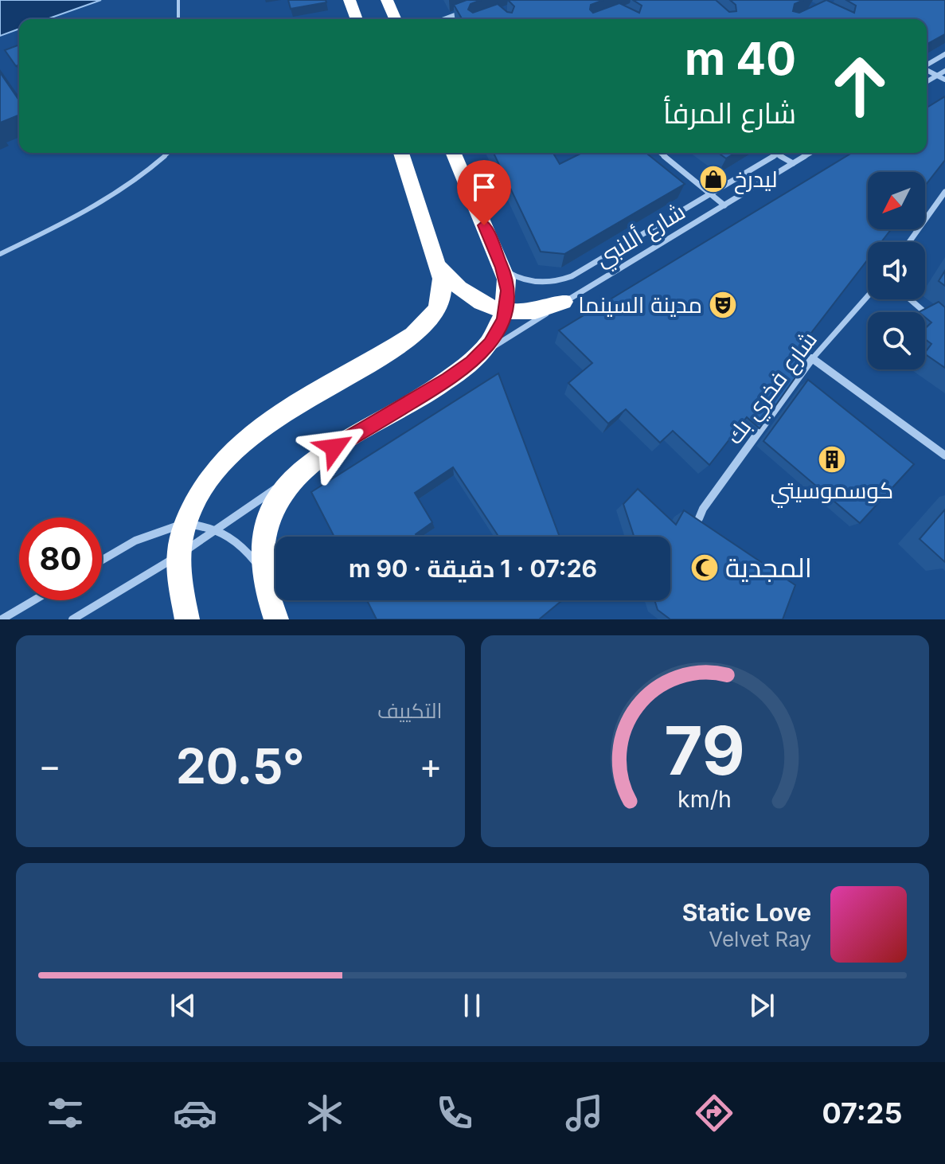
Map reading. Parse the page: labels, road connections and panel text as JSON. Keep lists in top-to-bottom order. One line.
{"streets":{"street":["شارع أللنبي","شارع فخري بك"]},"places":{"shop":["ليدرخ"],"theatre":["مدينة السينما"],"building":["كوسموسيتي"],"mosque":["المجدية"]},"north":"bottom left","page":{"turn":["40 m","شارع المرفأ"],"limit":"80","trip":"07:26 · 1 دقيقة · 90 m","tile":"التكييف","heat":["−","20.5°","+"],"song":["Static Love","Velvet Ray"],"tabs":"07:25","gauge":["79","km/h"]}}
